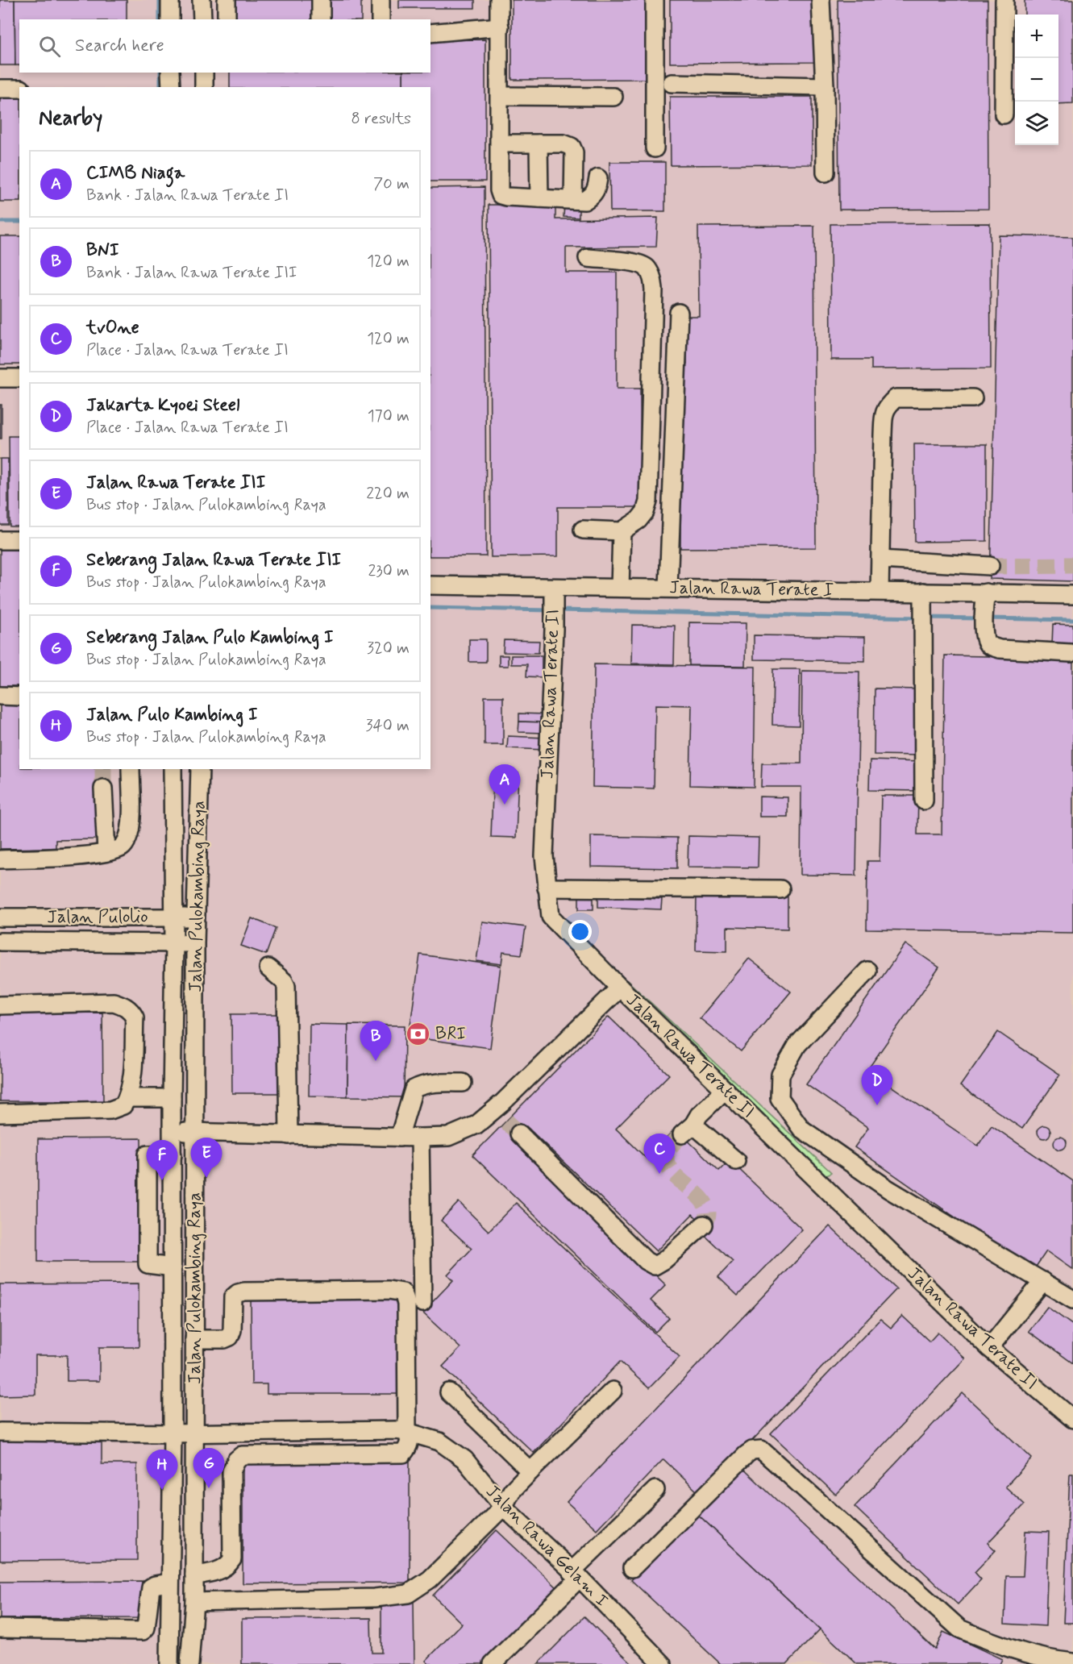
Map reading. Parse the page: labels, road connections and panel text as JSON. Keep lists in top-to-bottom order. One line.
{"streets":{"street":["Jalan Rawa Terate I","Jalan Rawa Terate II","Jalan Pulokambing Raya","Jalan Pulolio","Jalan Rawa Gelam I"]},"crossings":[["Jalan Rawa Terate I","Jalan Rawa Terate II"],["Jalan Pulokambing Raya","Jalan Pulolio"],["Jalan Pulokambing Raya","Jalan Rawa Gelam I"]],"places":{"bank":["BRI"]},"page":{"map_buttons":["+","−"],"search":"Search here","heading":["Nearby","8 results"],"list":[{"mark":"A","name":"CIMB Niaga","note":"Bank · Jalan Rawa Terate II","value":"70 m"},{"mark":"B","name":"BNI","note":"Bank · Jalan Rawa Terate III","value":"120 m"},{"mark":"C","name":"tvOne","note":"Place · Jalan Rawa Terate II","value":"120 m"},{"mark":"D","name":"Jakarta Kyoei Steel","note":"Place · Jalan Rawa Terate II","value":"170 m"},{"mark":"E","name":"Jalan Rawa Terate III","note":"Bus stop · Jalan Pulokambing Raya","value":"220 m"},{"mark":"F","name":"Seberang Jalan Rawa Terate III","note":"Bus stop · Jalan Pulokambing Raya","value":"230 m"},{"mark":"G","name":"Seberang Jalan Pulo Kambing I","note":"Bus stop · Jalan Pulokambing Raya","value":"320 m"},{"mark":"H","name":"Jalan Pulo Kambing I","note":"Bus stop · Jalan Pulokambing Raya","value":"340 m"}],"pins":["A","B","D","C","E","F","G","H"]}}
